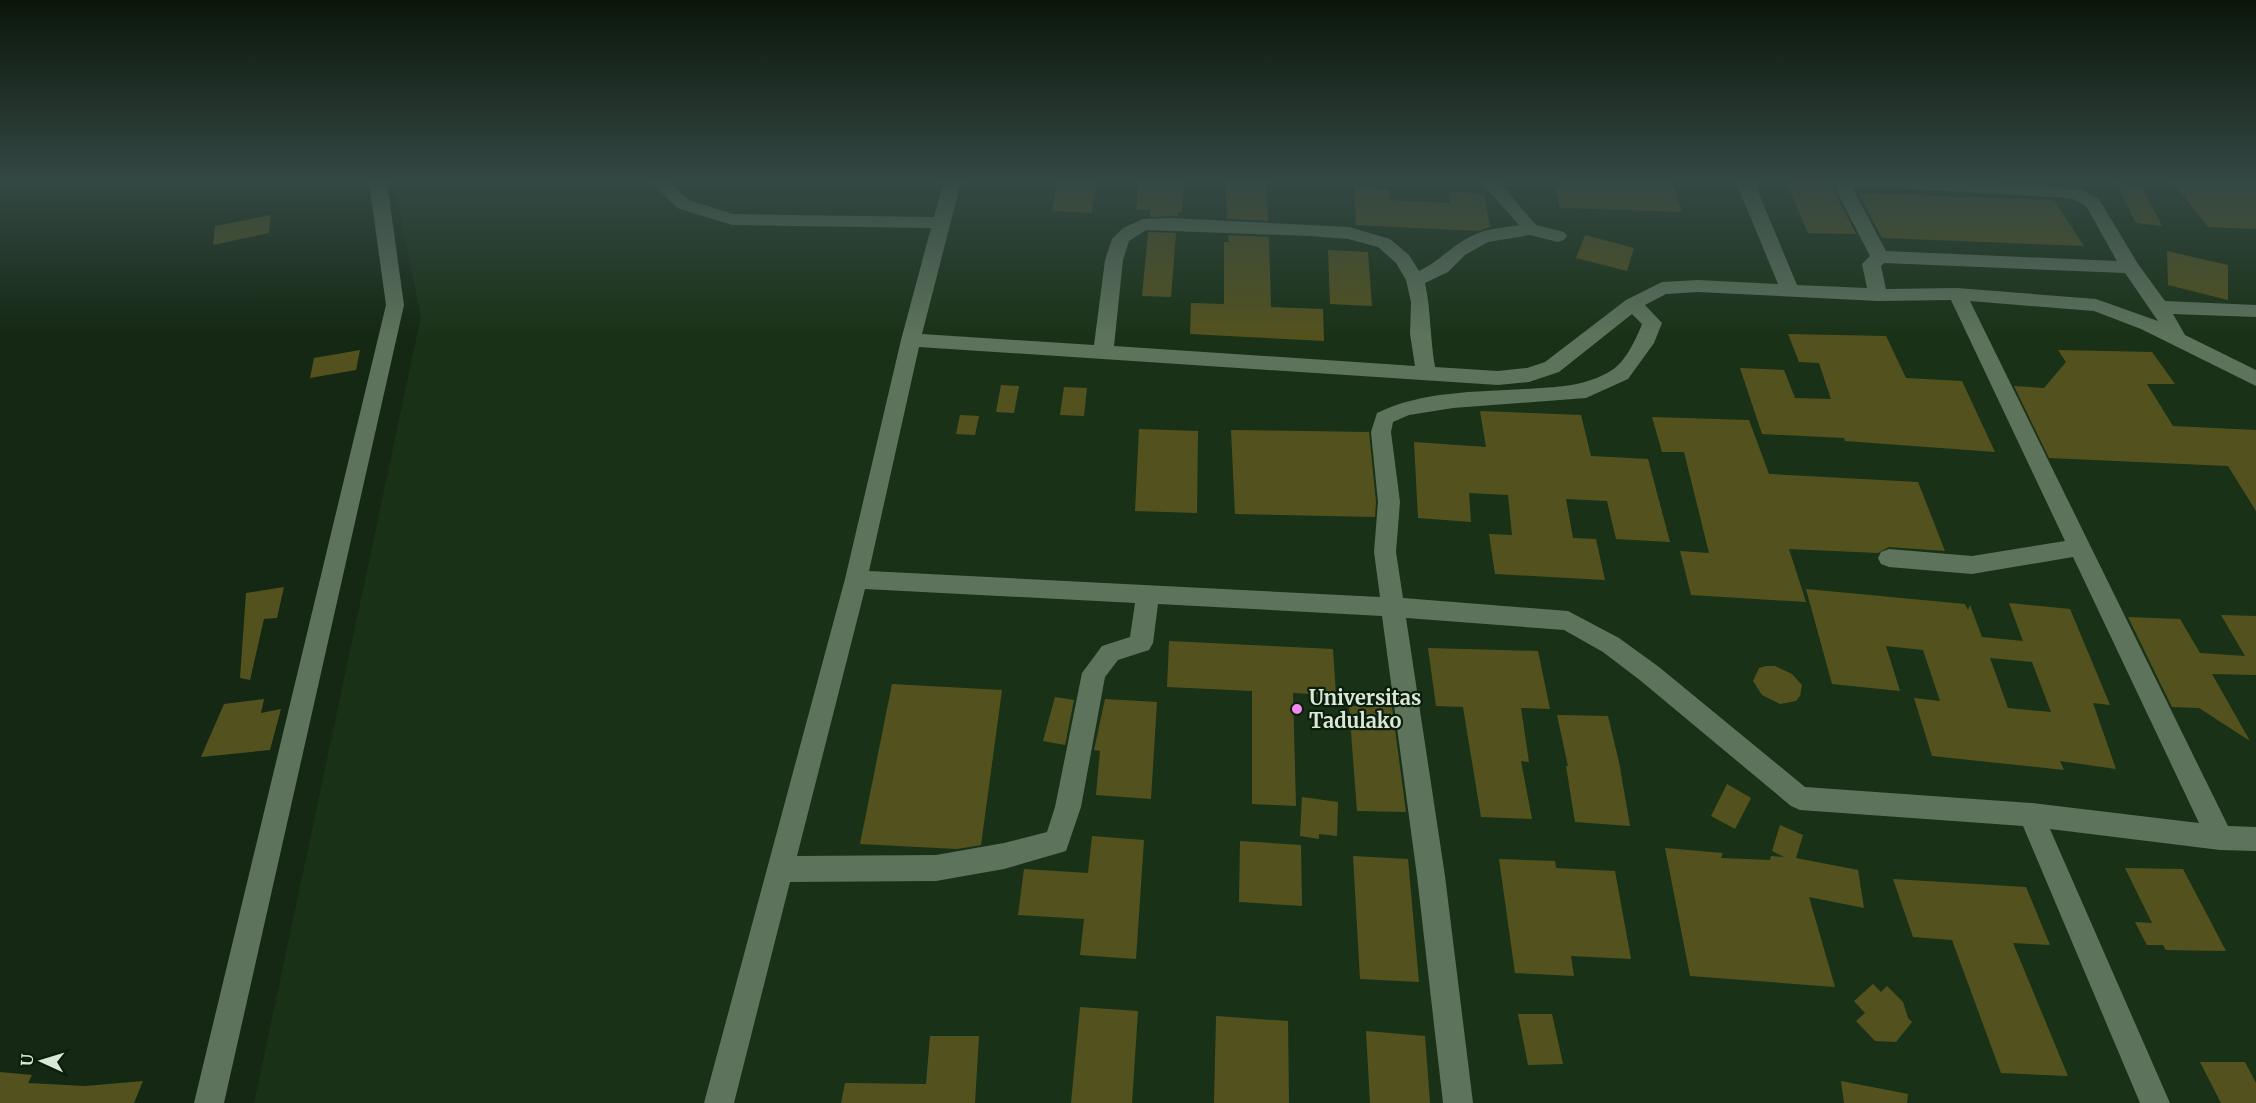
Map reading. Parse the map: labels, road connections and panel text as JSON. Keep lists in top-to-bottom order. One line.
{"places":["Universitas Tadulako"],"north":"left"}
